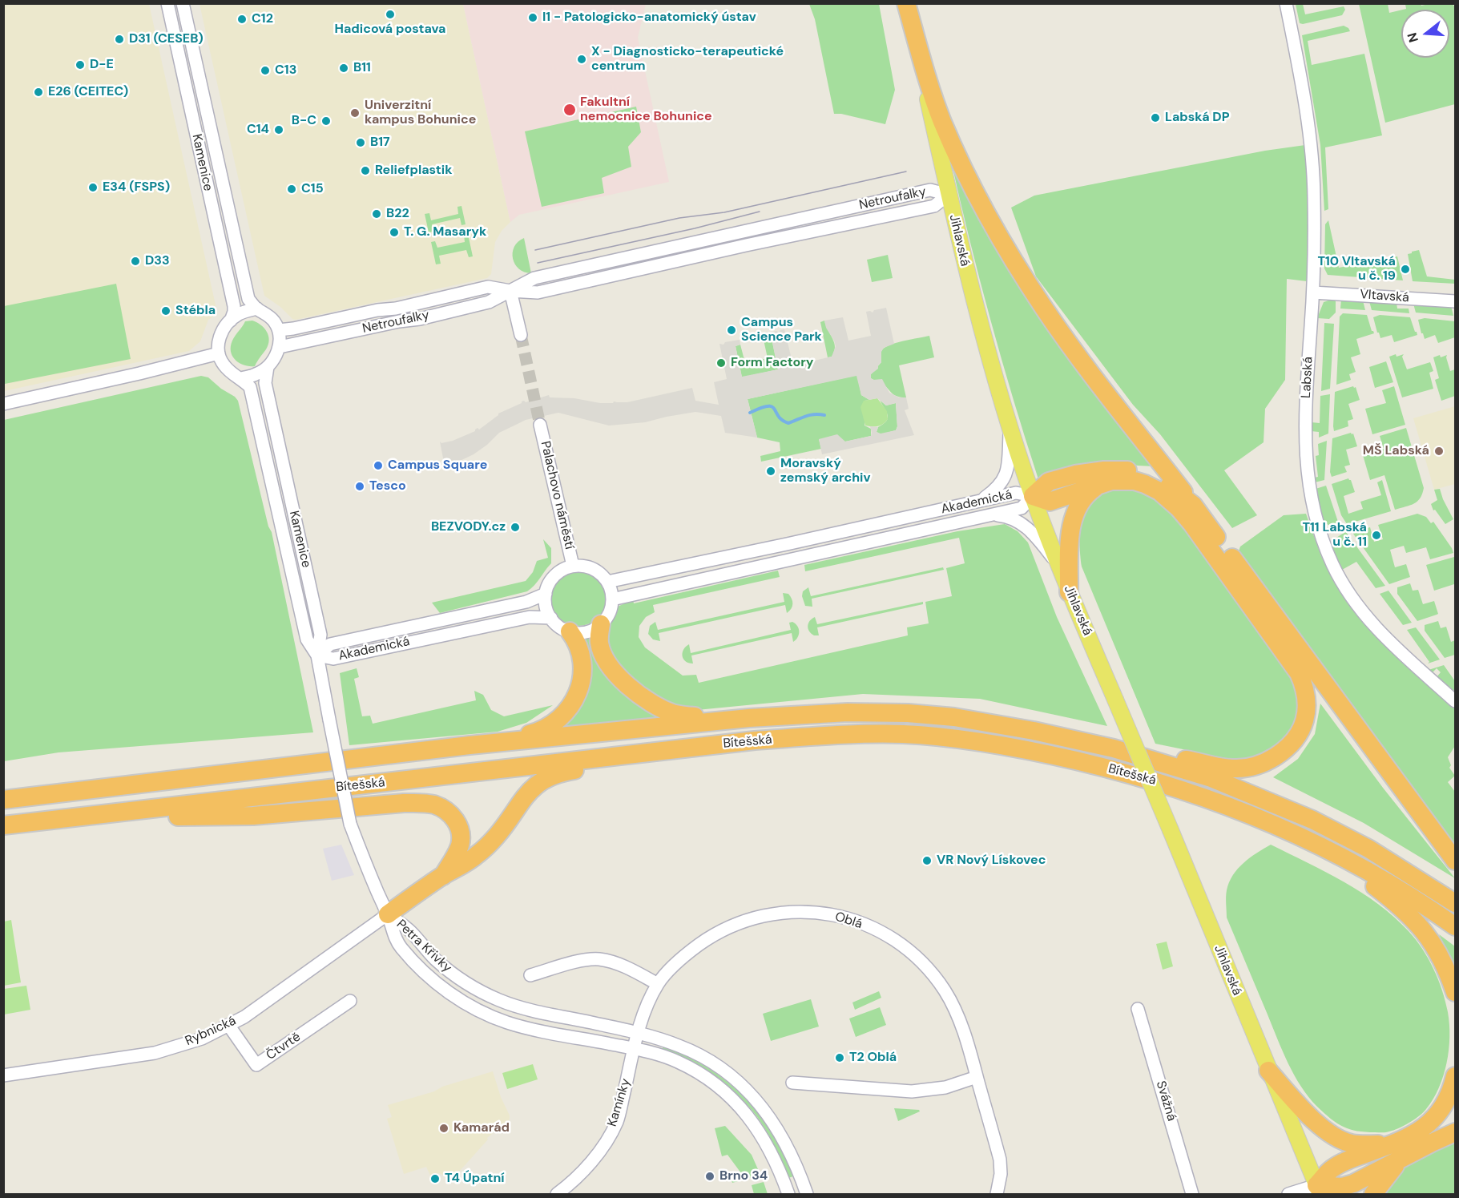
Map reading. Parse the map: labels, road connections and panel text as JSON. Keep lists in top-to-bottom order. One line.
{"streets":{"highway":["Bítešská"],"main road":["Jihlavská"],"street":["Kamenice","Netroufalky","Vltavská","Labská","Palachovo náměstí","Akademická","Oblá","Petra Křivky","Rybnická","Čtvrtě","Svážná","Kamínky"]},"crossings":[["Kamenice","Netroufalky"],["Kamenice","Akademická"],["Kamenice","Petra Křivky"],["Kamenice","Rybnická"],["Netroufalky","Jihlavská"],["Jihlavská","Akademická"],["Vltavská","Labská"],["Palachovo náměstí","Akademická"],["Oblá","Petra Křivky"],["Oblá","Kamínky"],["Petra Křivky","Rybnická"],["Petra Křivky","Kamínky"],["Rybnická","Čtvrtě"]],"places":["Hadicová postava","I1 - Patologicko-anatomický ústav","C12","D31 (CESEB)","X - Diagnosticko-terapeutické centrum","D-E","B11","C13","E26 (CEITEC)","Fakultní nemocnice Bohunice","Univerzitní kampus Bohunice","Labská DP","B-C","C14","B17","Reliefplastik","E34 (FSPS)","C15","B22","T. G. Masaryk","D33","T10 Vltavská u č. 19","Stébla","Campus Science Park","Form Factory","MŠ Labská","Campus Square","Moravský zemský archiv","Tesco","BEZVODY.cz","T11 Labská u č. 11","VR Nový Lískovec","T2 Oblá","Kamarád","Brno 34","T4 Úpatní"],"north":"left"}
